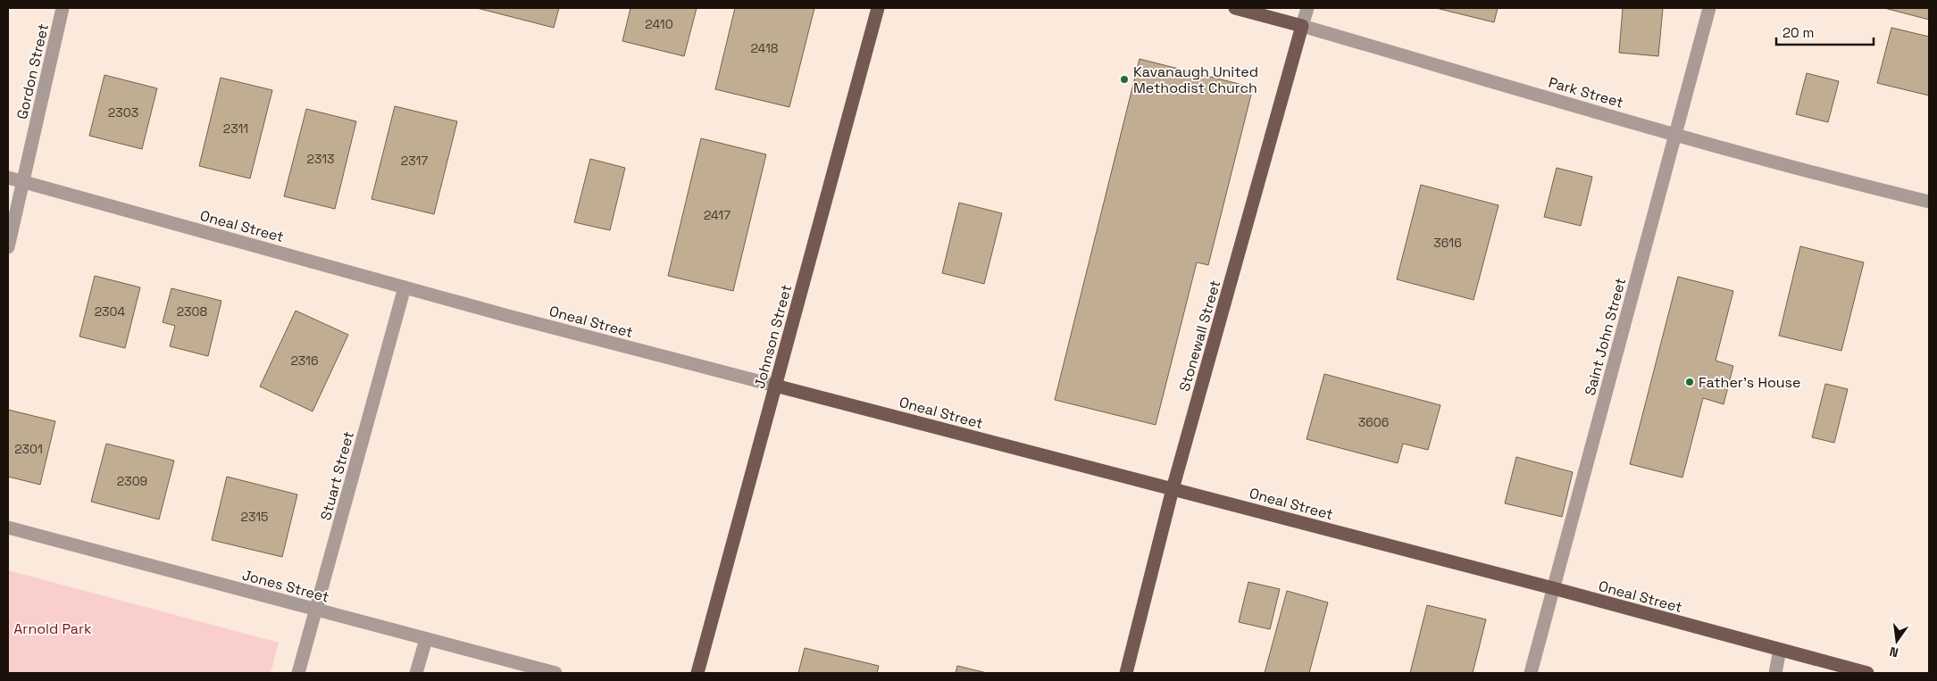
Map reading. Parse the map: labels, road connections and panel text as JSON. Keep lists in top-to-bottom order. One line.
{"streets":{"main road":["Park Street","Oneal Street","Stonewall Street","Johnson Street"],"street":["Gordon Street","Saint John Street","Stuart Street","Jones Street"]},"crossings":[["Gordon Street","Oneal Street"],["Park Street","Stonewall Street"],["Park Street","Saint John Street"],["Oneal Street","Stonewall Street"],["Oneal Street","Johnson Street"],["Oneal Street","Saint John Street"],["Oneal Street","Stuart Street"],["Stuart Street","Jones Street"]],"parks":["Arnold Park"],"places":["Kavanaugh United Methodist Church","Father's House"],"house_numbers":["2410","2418","2303","2311","2313","2317","2417","3616","2304","2308","2316","3606","2301","2309","2315"],"scale_bar":"20 m","north":"bottom"}
